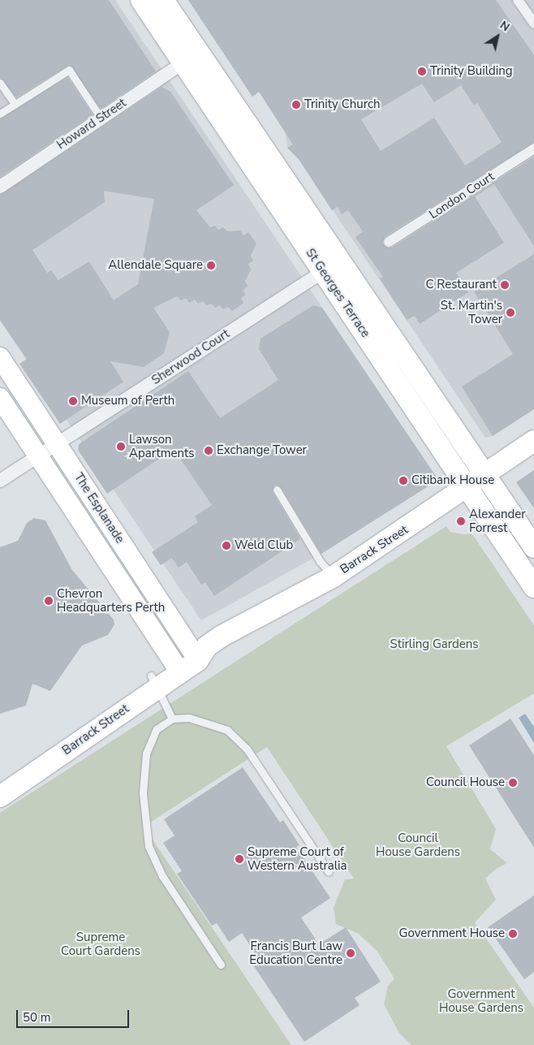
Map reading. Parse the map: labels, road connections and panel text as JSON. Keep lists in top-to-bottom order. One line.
{"streets":{"main road":["St Georges Terrace","The Esplanade","Barrack Street"],"street":["Howard Street","London Court","Sherwood Court"]},"crossings":[["Howard Street","St Georges Terrace"],["St Georges Terrace","Sherwood Court"],["St Georges Terrace","Barrack Street"],["Sherwood Court","The Esplanade"],["The Esplanade","Barrack Street"]],"parks":["Stirling Gardens","Council House Gardens","Supreme Court Gardens","Government House Gardens"],"places":["Trinity Building","Trinity Church","Allendale Square","C Restaurant","St. Martin's Tower","Museum of Perth","Lawson Apartments","Exchange Tower","Citibank House","Alexander Forrest","Weld Club","Chevron Headquarters Perth","Council House","Supreme Court of Western Australia","Government House","Francis Burt Law Education Centre"],"scale_bar":"50 m","north":"top right"}
